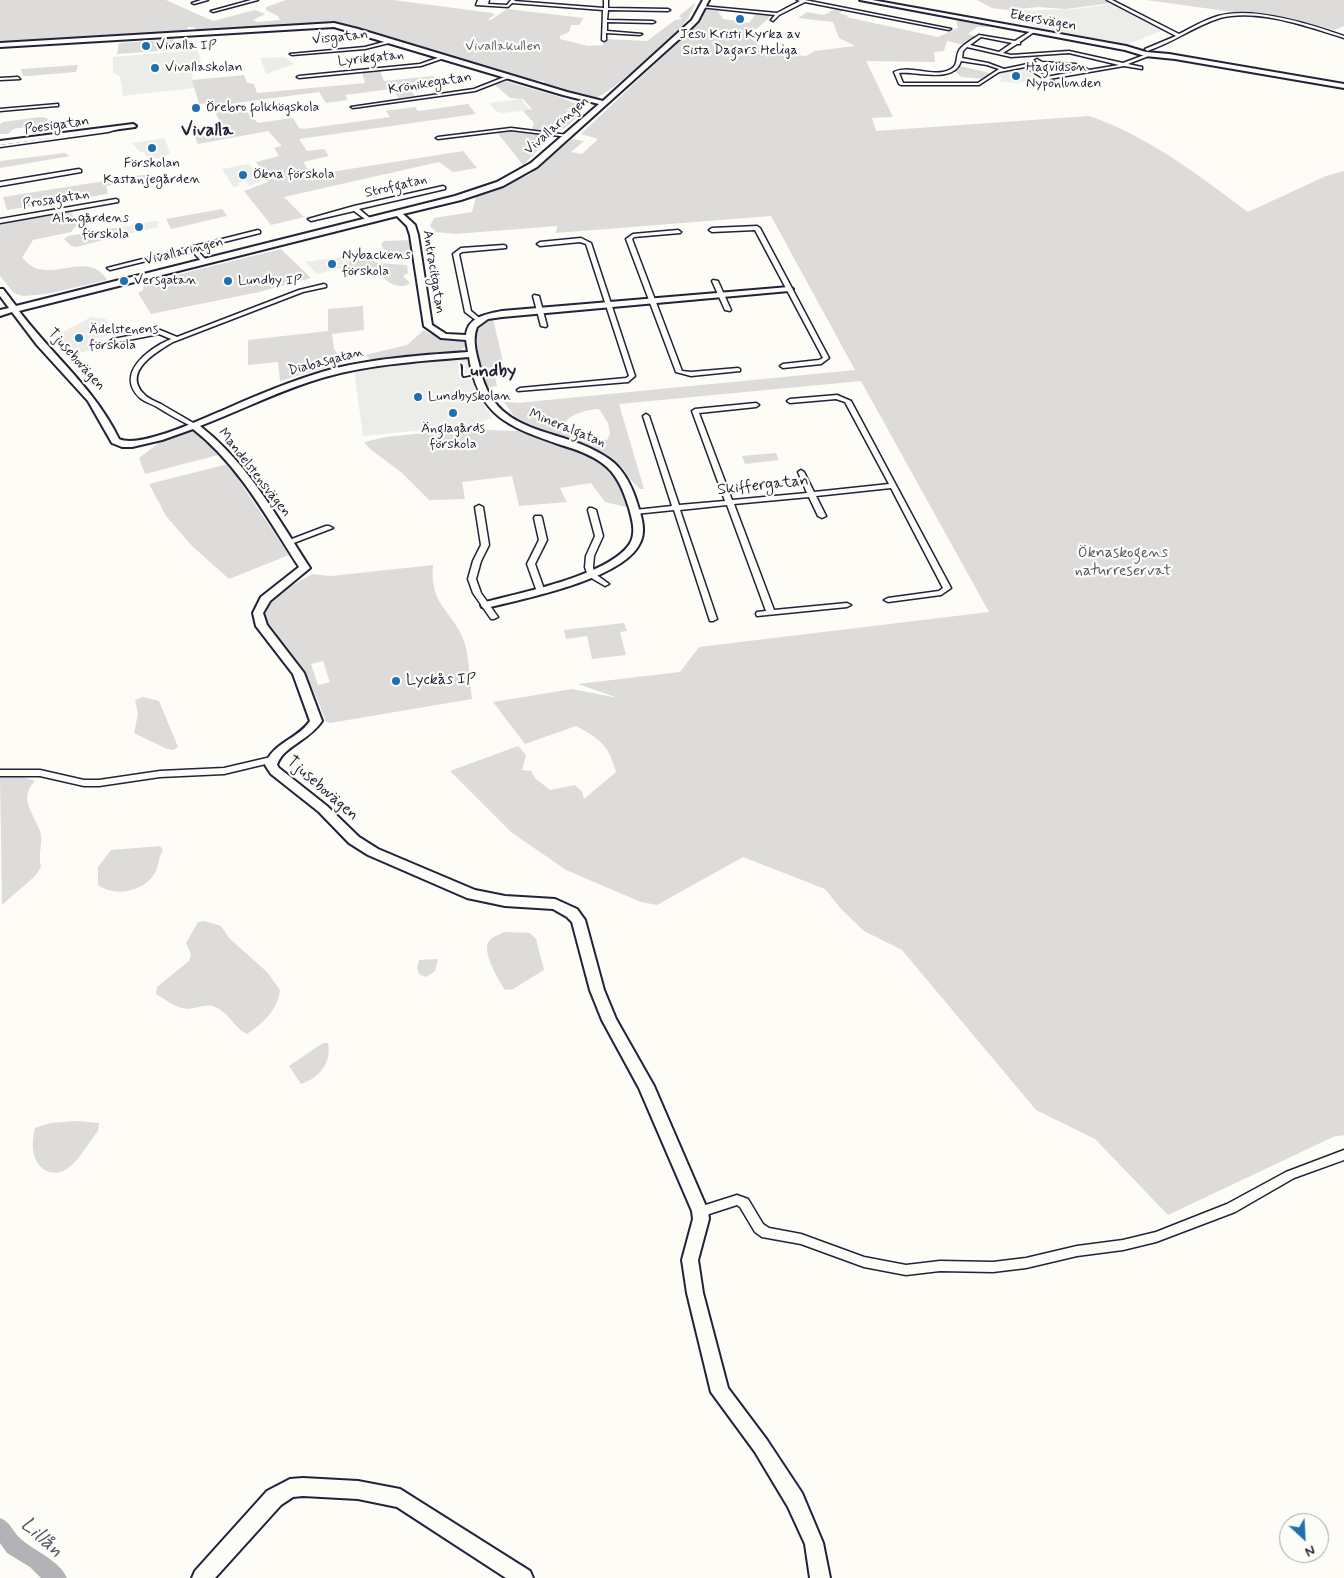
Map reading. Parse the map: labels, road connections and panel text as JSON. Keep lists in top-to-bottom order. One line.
{"streets":{"street":["Ekersvägen","Visgatan","Lyrikgatan","Krönikegatan","Poesigatan","Vivallaringen","Strofgatan","Prosagatan","Antracitgatan","Tjusebovägen","Diabasgatan","Mineralgatan","Mandelstensvägen","Skiffergatan"]},"crossings":[["Visgatan","Vivallaringen"],["Lyrikgatan","Vivallaringen"],["Krönikegatan","Vivallaringen"],["Vivallaringen","Strofgatan"],["Vivallaringen","Antracitgatan"],["Vivallaringen","Tjusebovägen"],["Antracitgatan","Mineralgatan"],["Tjusebovägen","Diabasgatan"],["Tjusebovägen","Mandelstensvägen"],["Diabasgatan","Mineralgatan"],["Diabasgatan","Mandelstensvägen"],["Mineralgatan","Skiffergatan"]],"districts":["Vivalla","Lundby"],"water":["Lillån"],"parks":["Vivallakullen","Öknaskogens naturreservat"],"places":["Jesu Kristi Kyrka av Sista Dagars Heliga","Vivalla IP","Vivallaskolan","Hagvidson Nyponlunden","Örebro folkhögskola","Förskolan Kastanjegården","Ökna förskola","Almgårdens förskola","Nybackens förskola","Versgatan","Lundby IP","Ädelstenens förskola","Lundbyskolan","Änglagårds förskola","Lyckås IP"],"north":"bottom right"}
